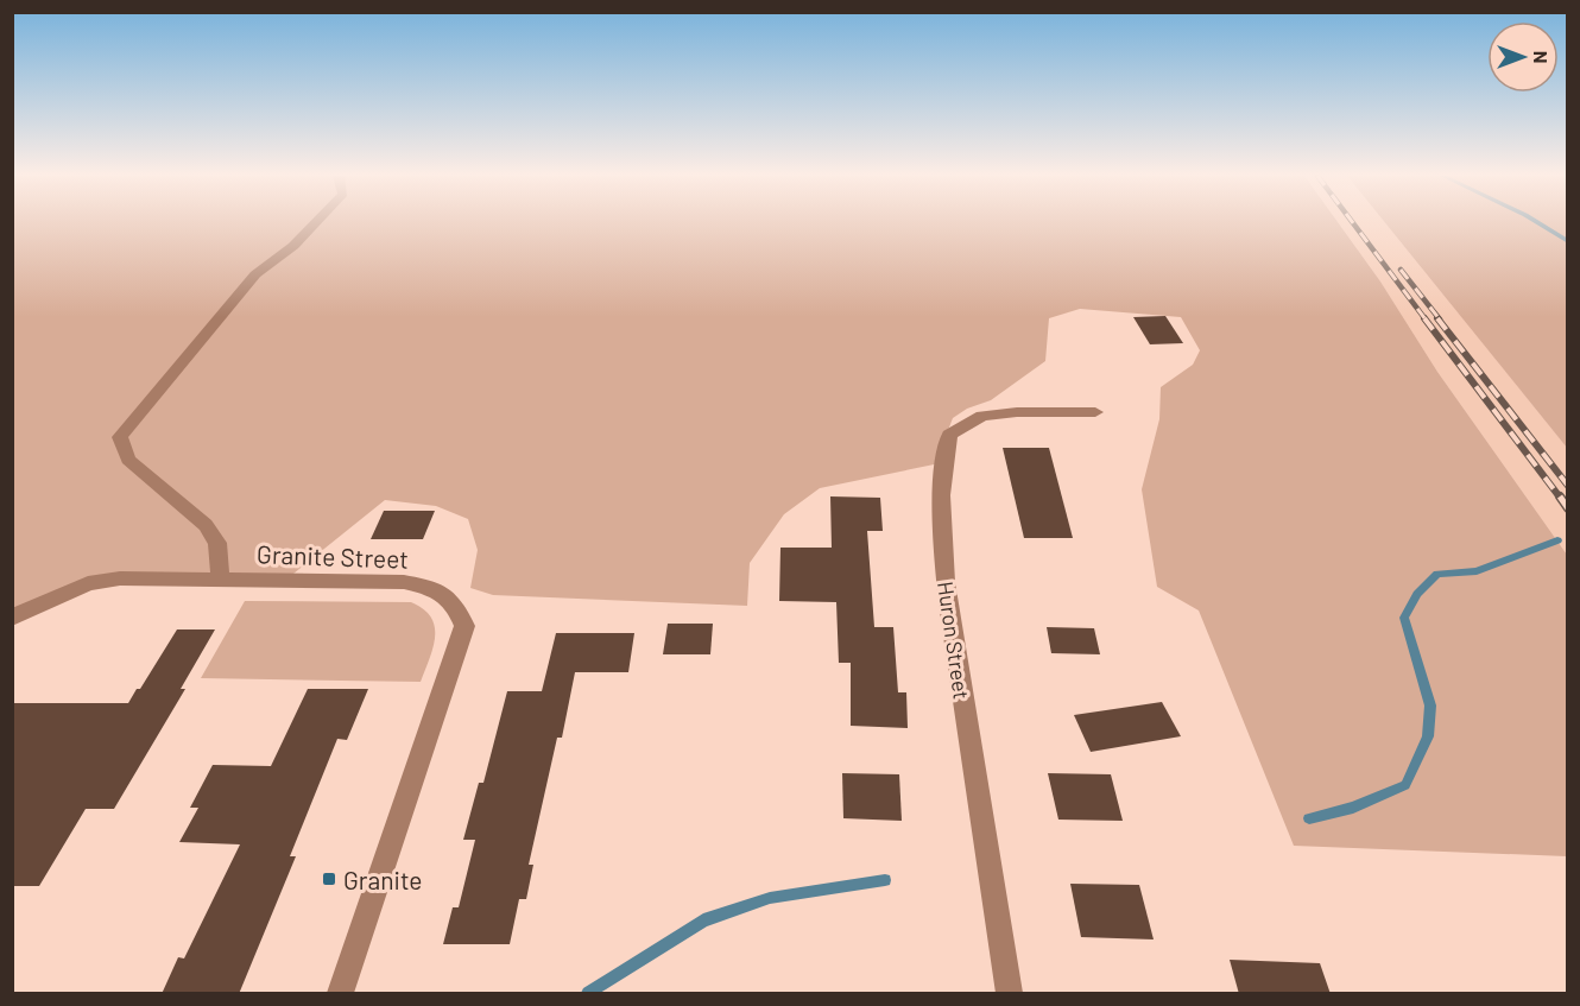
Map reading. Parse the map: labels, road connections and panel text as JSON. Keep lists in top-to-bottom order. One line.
{"streets":{"street":["Granite Street","Huron Street"]},"places":{"transit":["Granite"]},"north":"right"}
